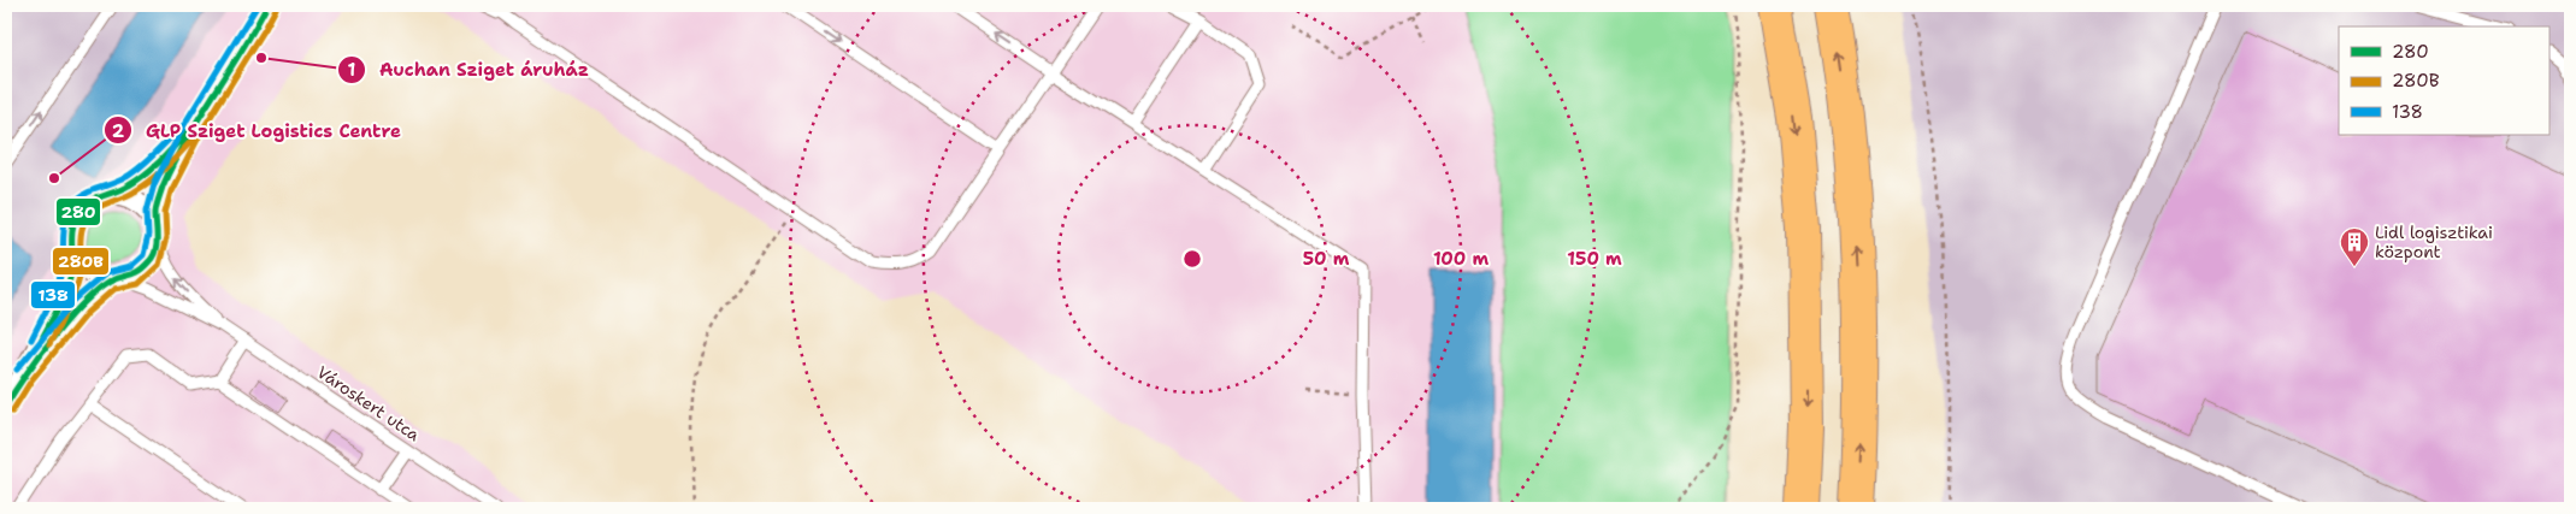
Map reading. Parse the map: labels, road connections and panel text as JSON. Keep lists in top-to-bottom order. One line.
{"streets":{"lane":["Városkert utca"]},"places":{"other":["Auchan Sziget áruház","GLP Sziget Logistics Centre"],"building":["Lidl logisztikai központ"]},"lines":["transit line 280","transit line 138","transit line 280B"],"legend":["280","280B","138"],"rings":["50 m","100 m","150 m"]}
